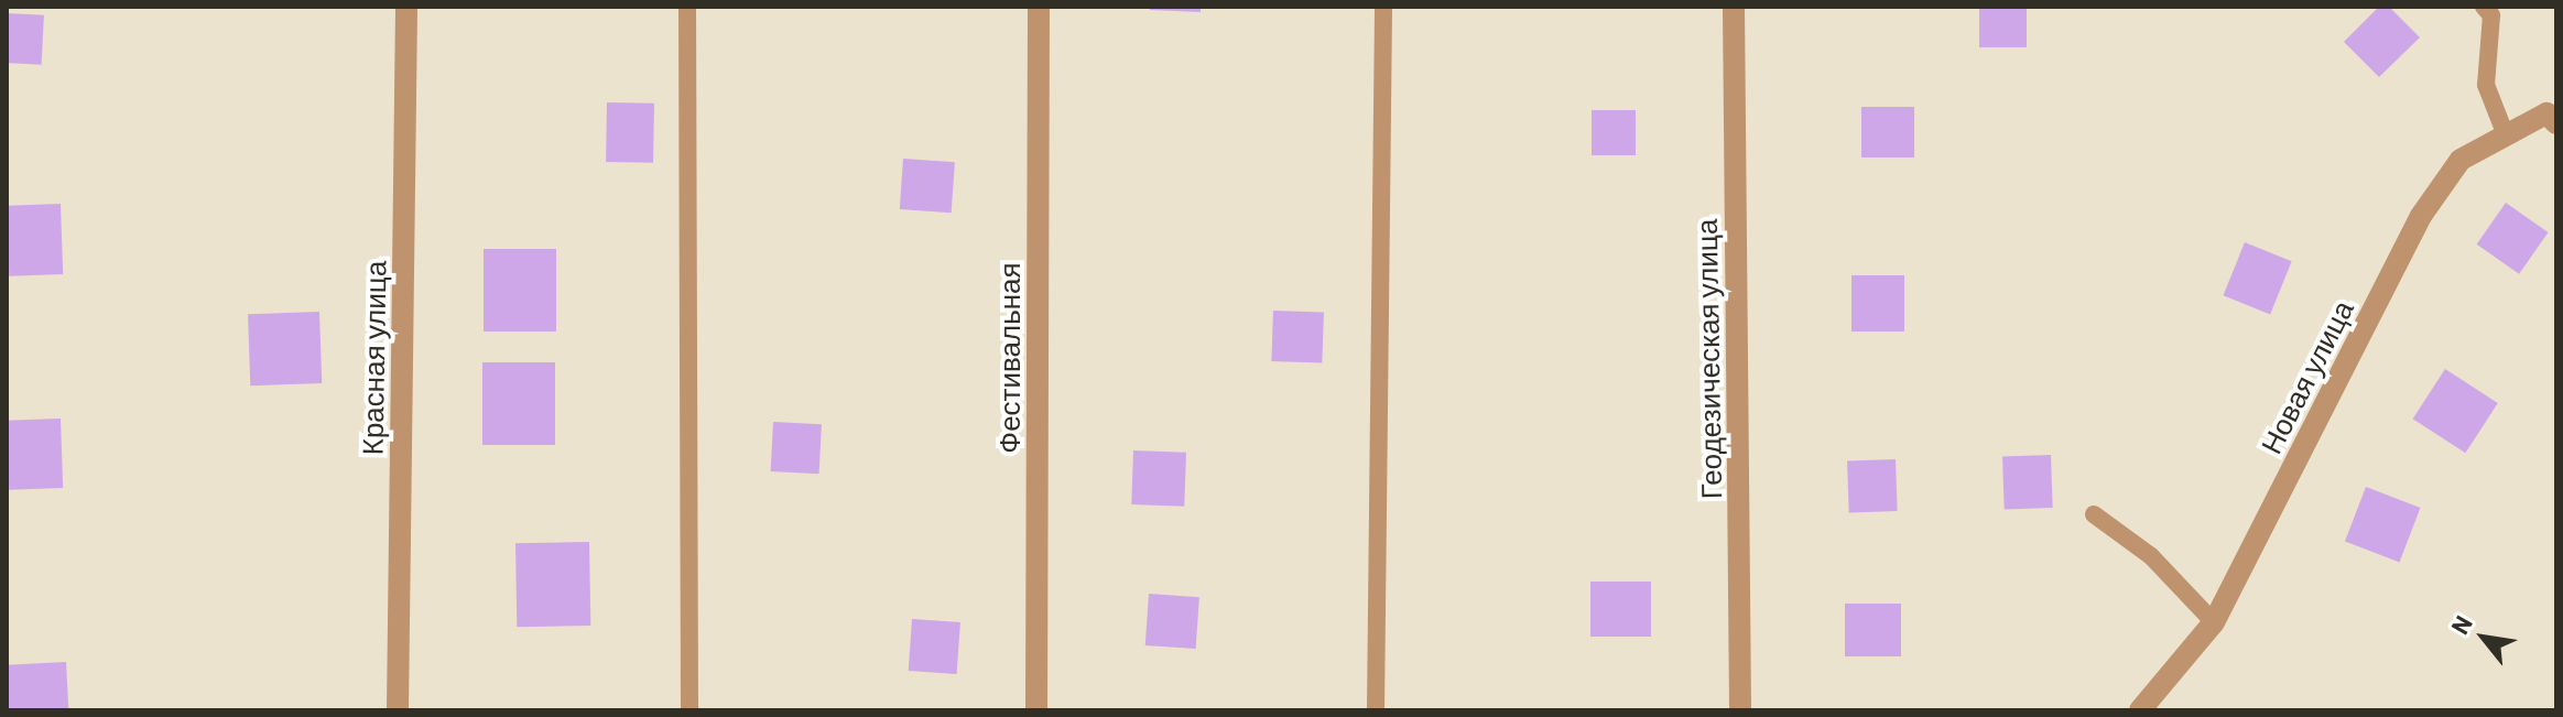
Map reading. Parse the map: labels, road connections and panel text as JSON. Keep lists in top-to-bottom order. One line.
{"streets":{"street":["Красная улица","Фестивальная","Геодезическая улица","Новая улица"]},"north":"top left"}
